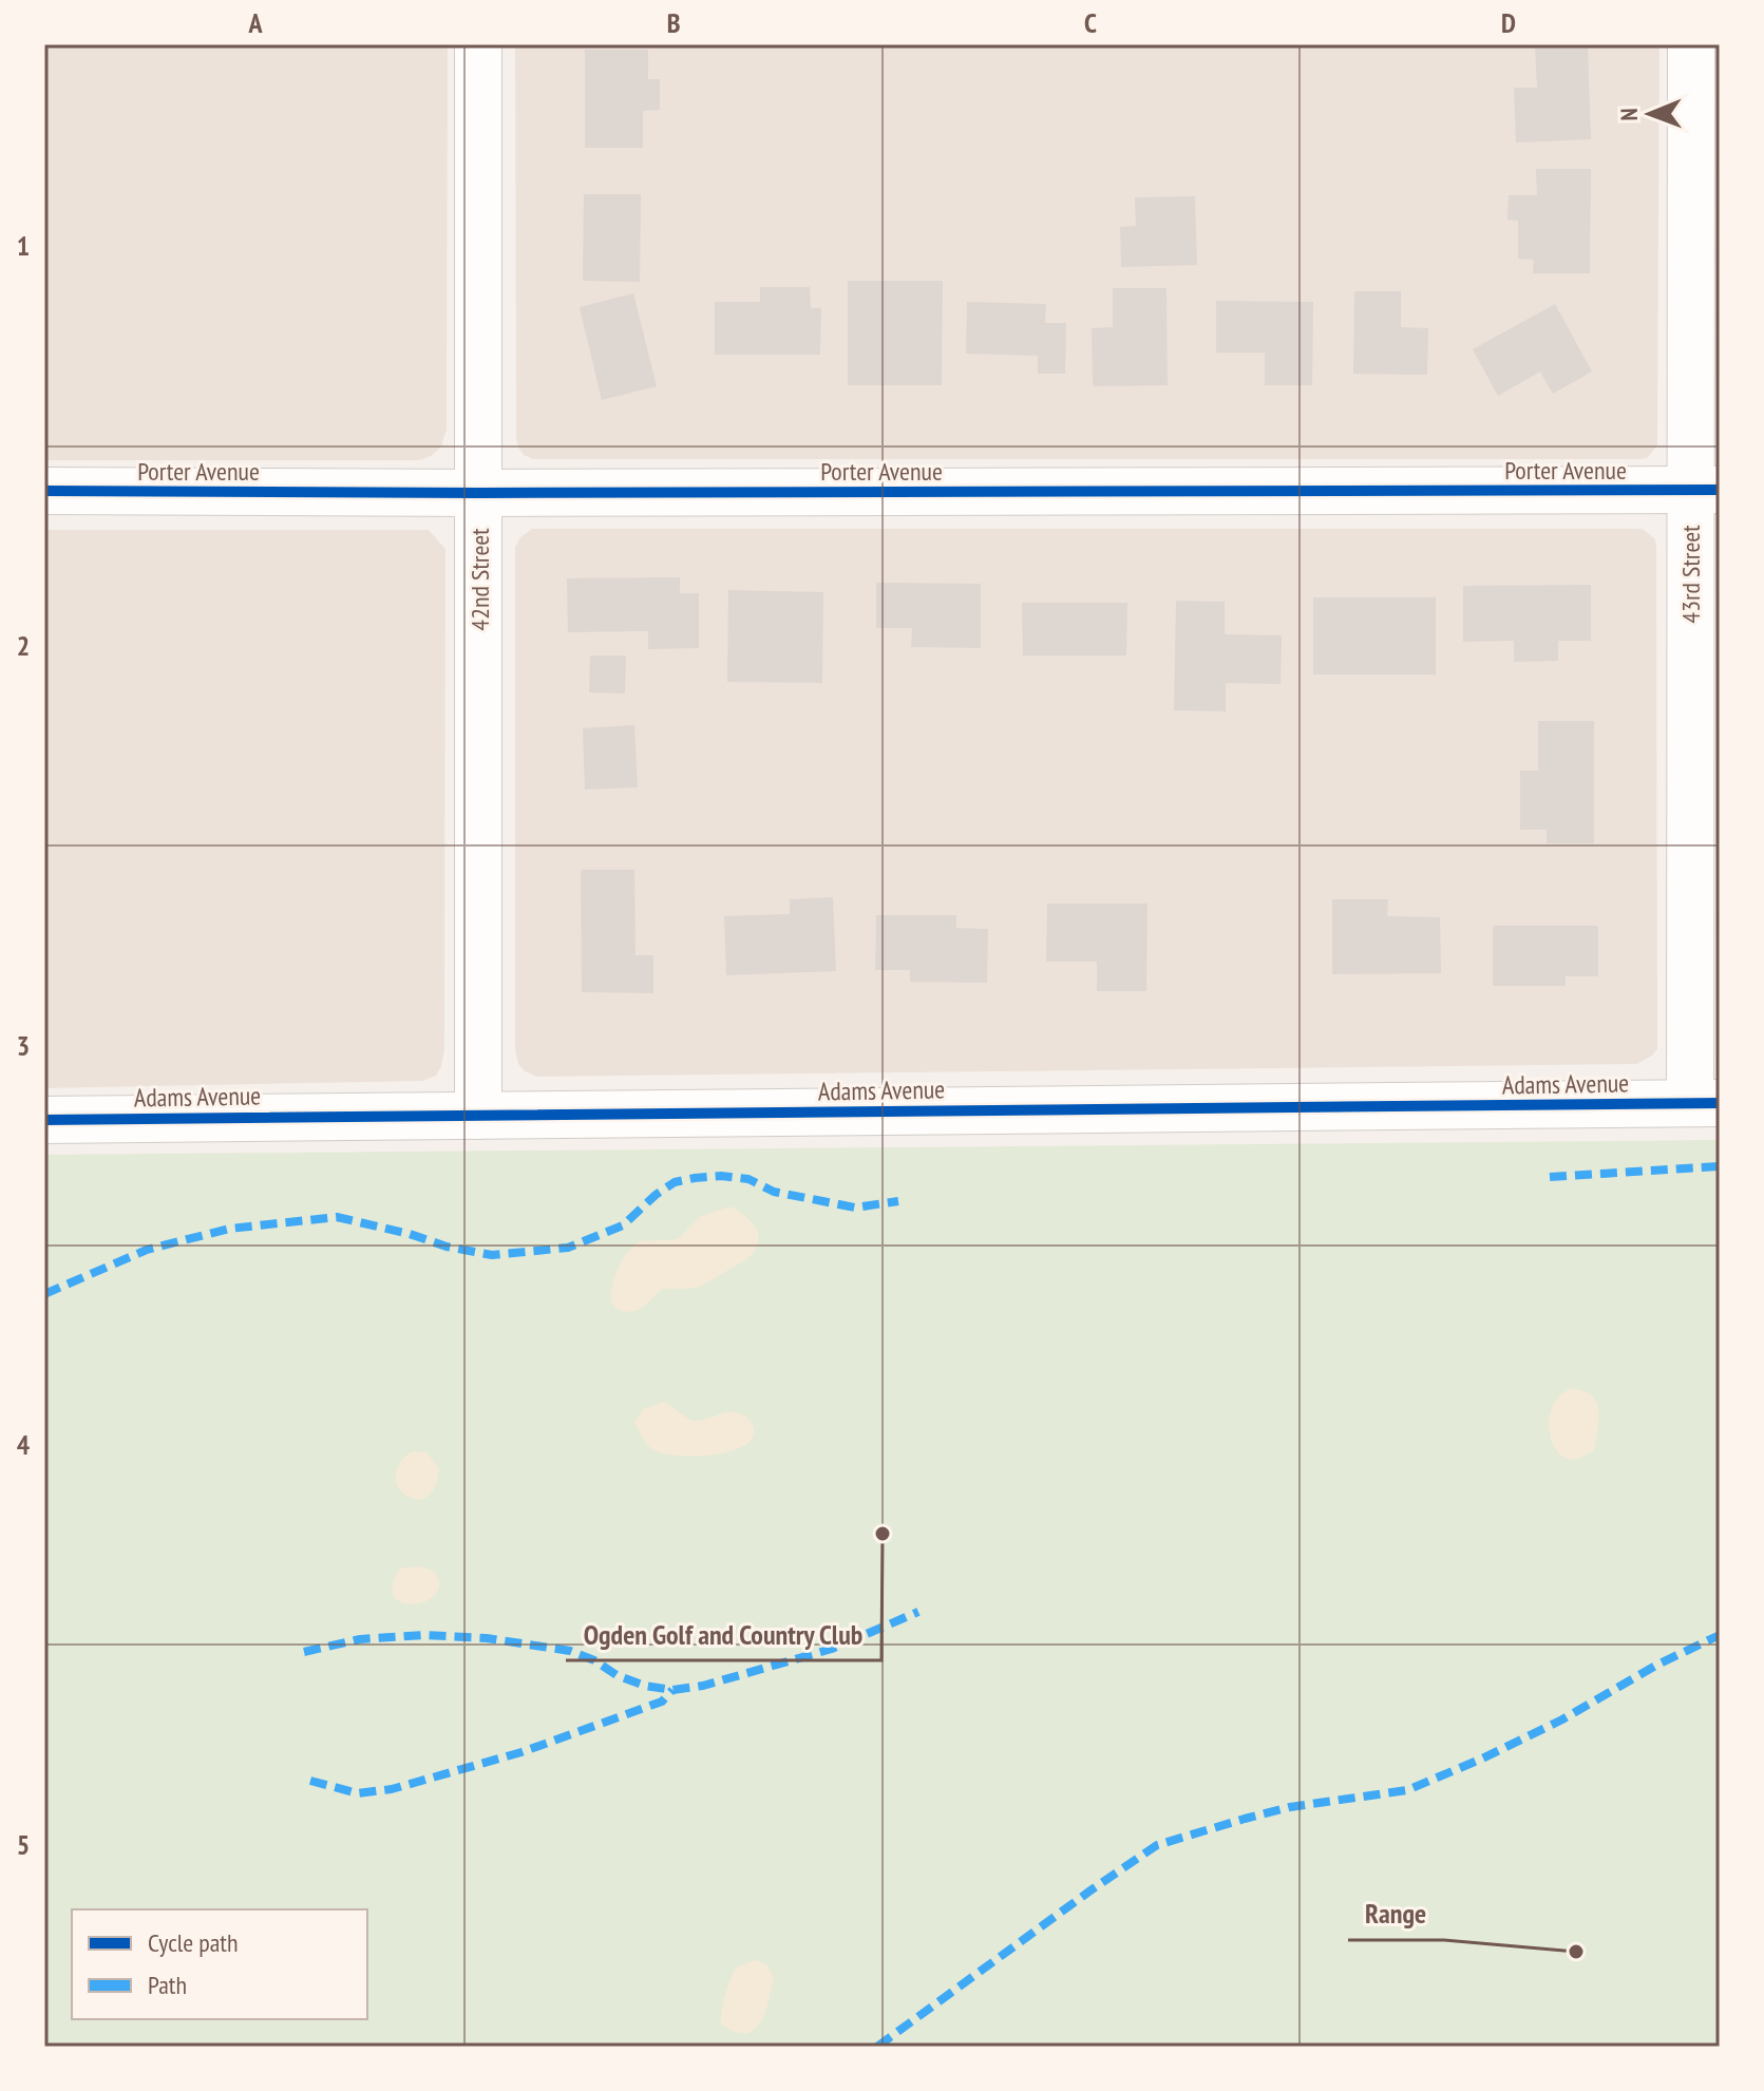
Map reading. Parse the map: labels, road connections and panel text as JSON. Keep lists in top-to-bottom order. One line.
{"streets":{"street":["Porter Avenue","43rd Street","42nd Street","Adams Avenue"]},"crossings":[["Porter Avenue","43rd Street"],["Porter Avenue","42nd Street"],["43rd Street","Adams Avenue"],["42nd Street","Adams Avenue"]],"places":["Ogden Golf and Country Club","Range"],"legend":["Cycle path","Path"],"north":"left","grid":{"columns":["A","B","C","D"],"rows":["1","2","3","4","5"]}}
